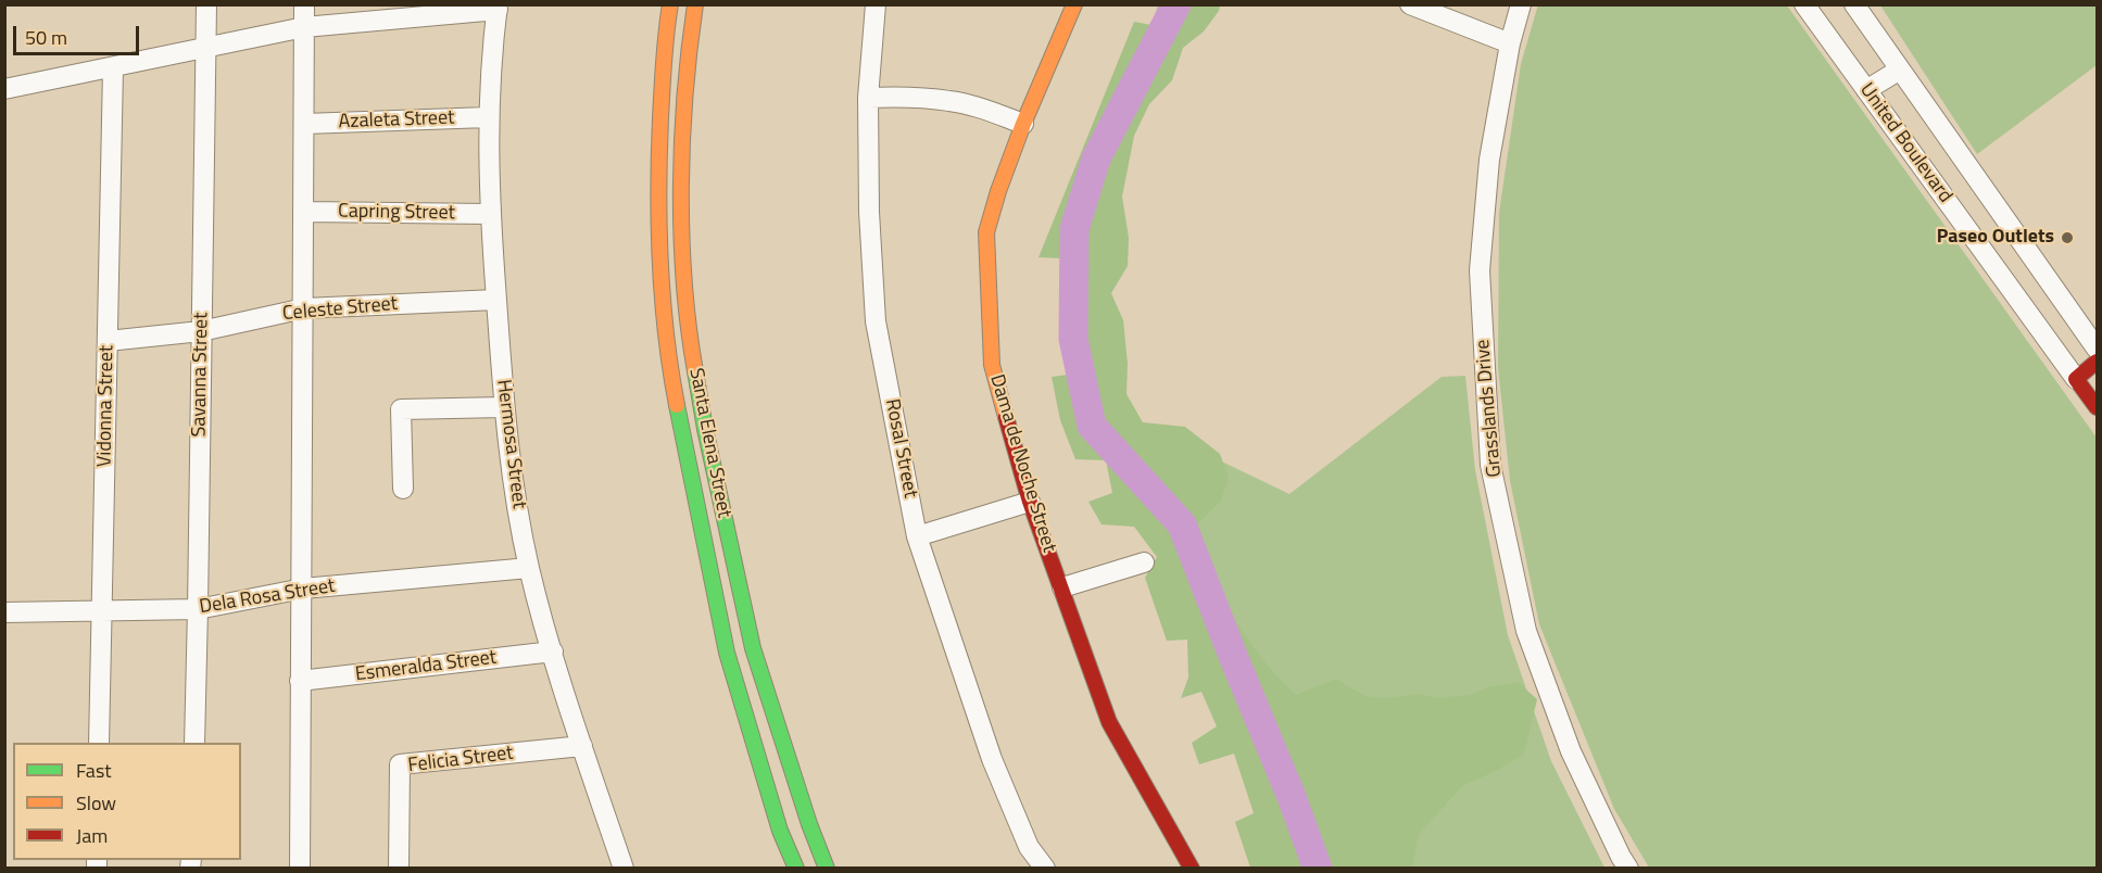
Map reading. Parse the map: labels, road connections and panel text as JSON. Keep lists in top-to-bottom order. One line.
{"streets":{"street":["Azaleta Street","United Boulevard","Capring Street","Celeste Street","Savanna Street","Vidonna Street","Grasslands Drive","Santa Elena Street","Hermosa Street","Rosal Street","Dama de Noche Street","Dela Rosa Street","Esmeralda Street","Felicia Street"]},"crossings":[["Azaleta Street","Hermosa Street"],["Capring Street","Hermosa Street"],["Celeste Street","Savanna Street"],["Celeste Street","Vidonna Street"],["Celeste Street","Hermosa Street"],["Savanna Street","Dela Rosa Street"],["Vidonna Street","Dela Rosa Street"],["Hermosa Street","Dela Rosa Street"],["Hermosa Street","Esmeralda Street"],["Hermosa Street","Felicia Street"]],"places":["Paseo Outlets"],"legend":["Fast","Slow","Jam"],"scale_bar":"50 m"}
